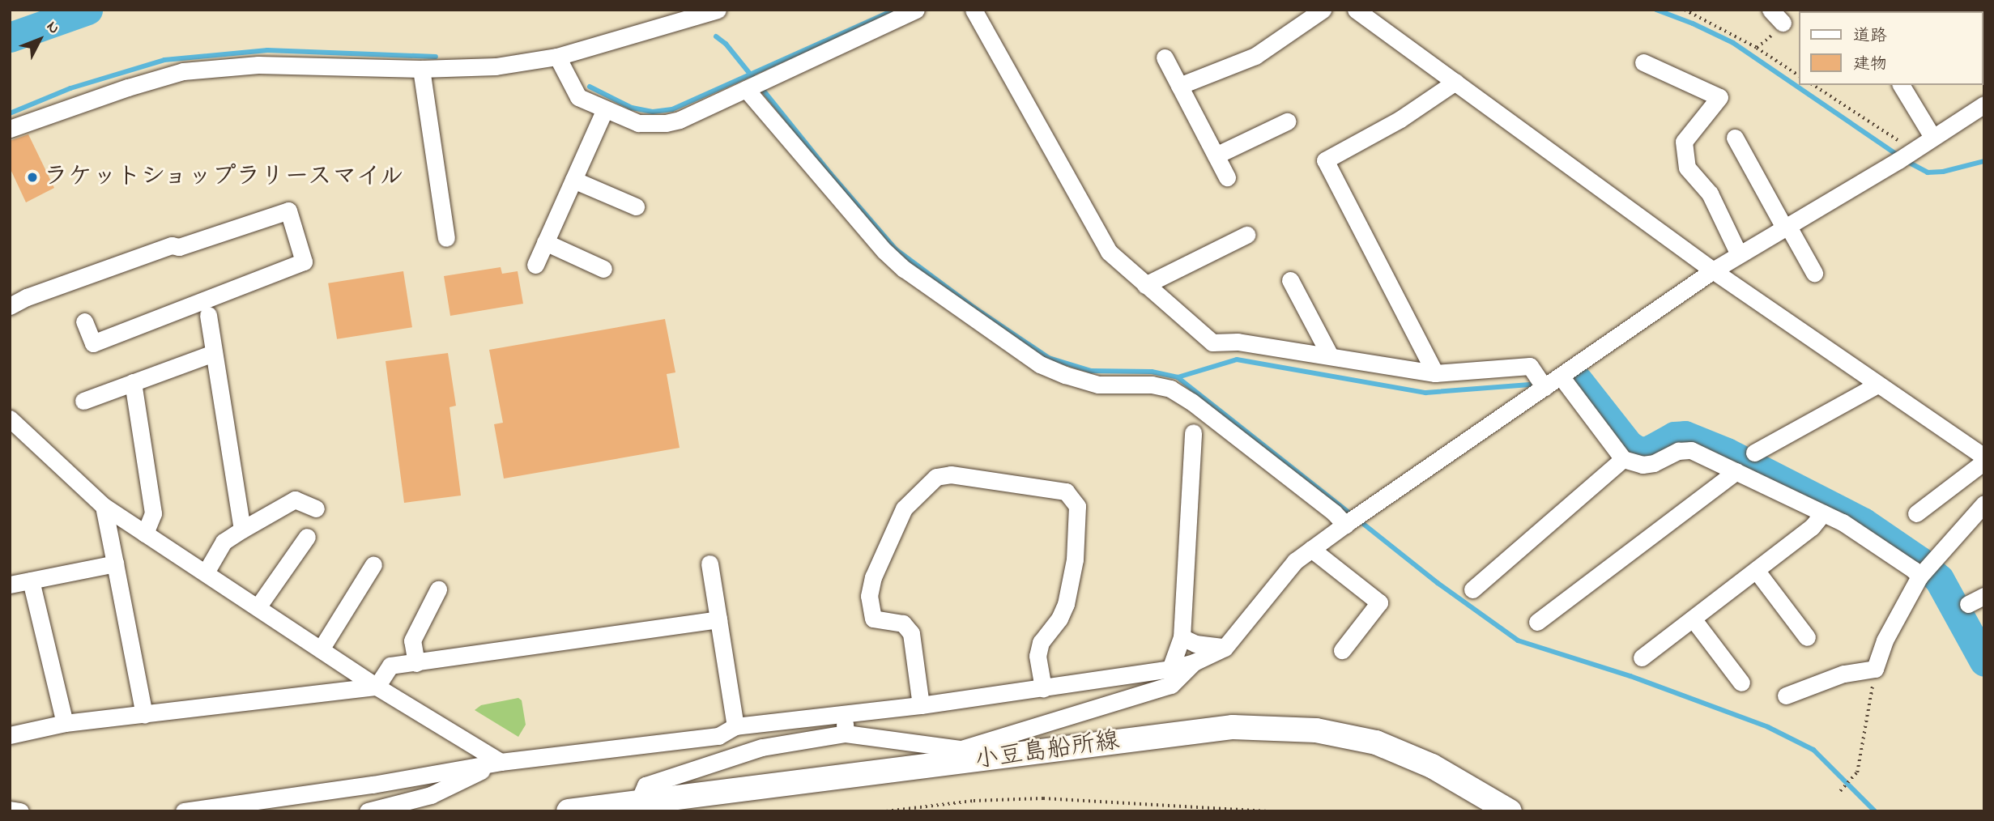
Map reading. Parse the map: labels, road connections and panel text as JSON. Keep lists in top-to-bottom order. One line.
{"streets":{"main road":["小豆島船所線"]},"places":["ラケットショップラリースマイル"],"legend":["道路","建物"],"north":"top right"}
